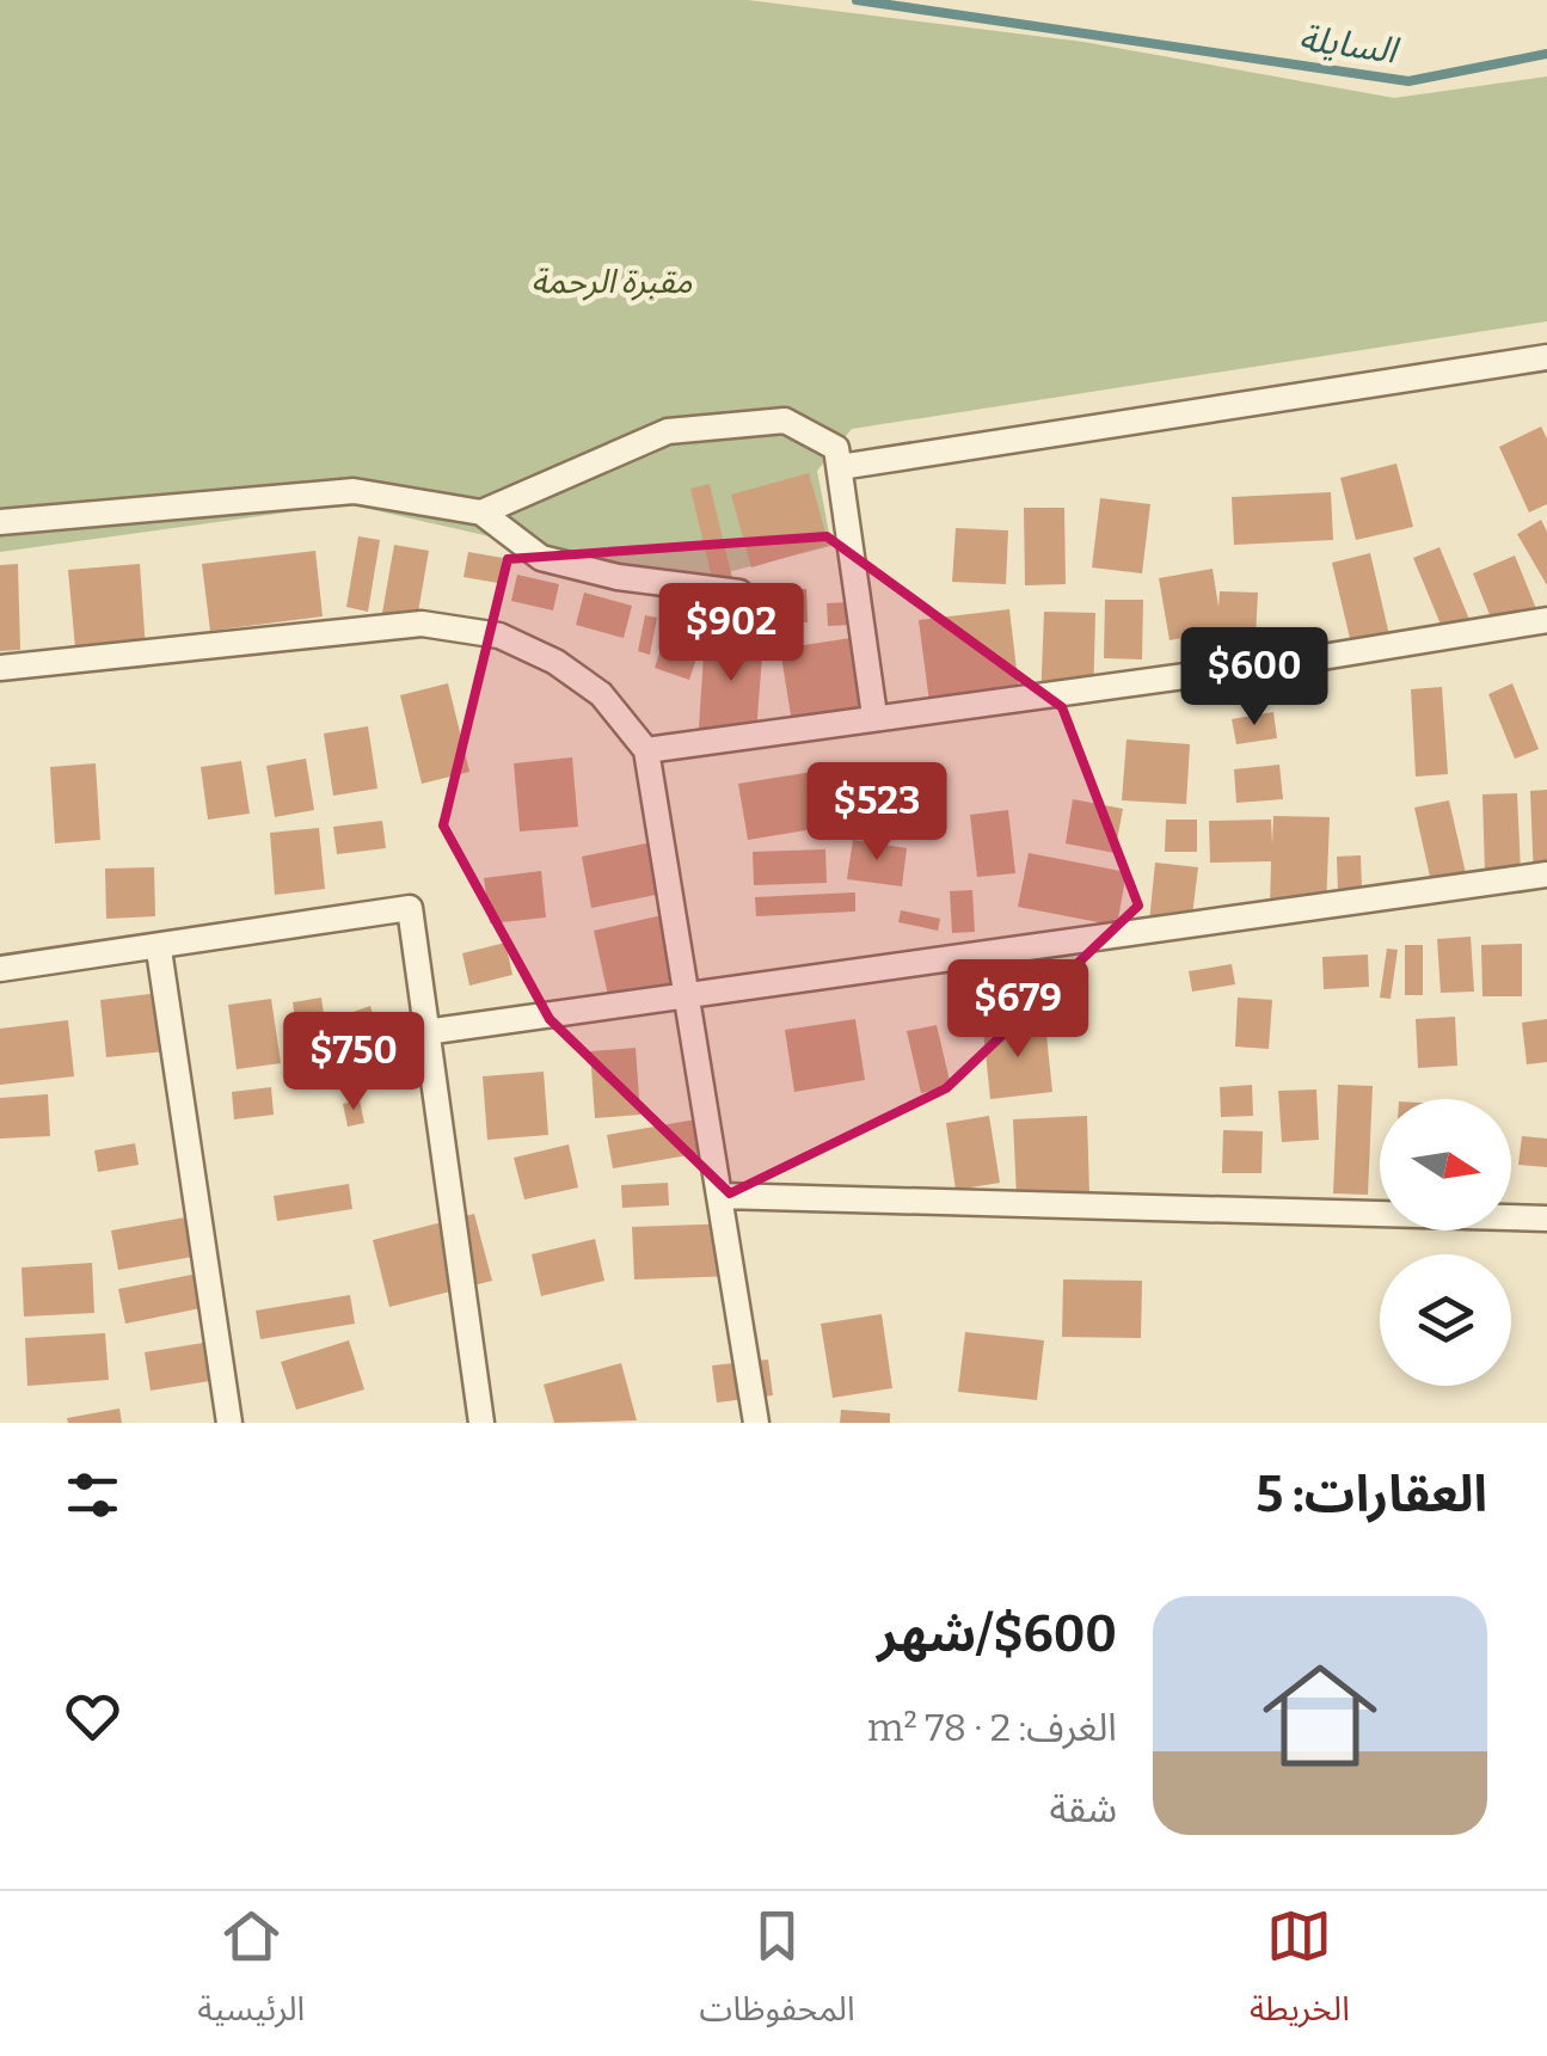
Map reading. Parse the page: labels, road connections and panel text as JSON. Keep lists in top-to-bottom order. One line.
{"water":["السايلة"],"parks":["مقبرة الرحمة"],"north":"right","page":{"price":["$902","$600","$523","$679","$750"],"heading":"العقارات: 5","list":[{"name":"$600/شهر","note":"الغرف: 2 · 78 m² · شقة"}],"tabs":["الخريطة","المحفوظات","الرئيسية"]}}
